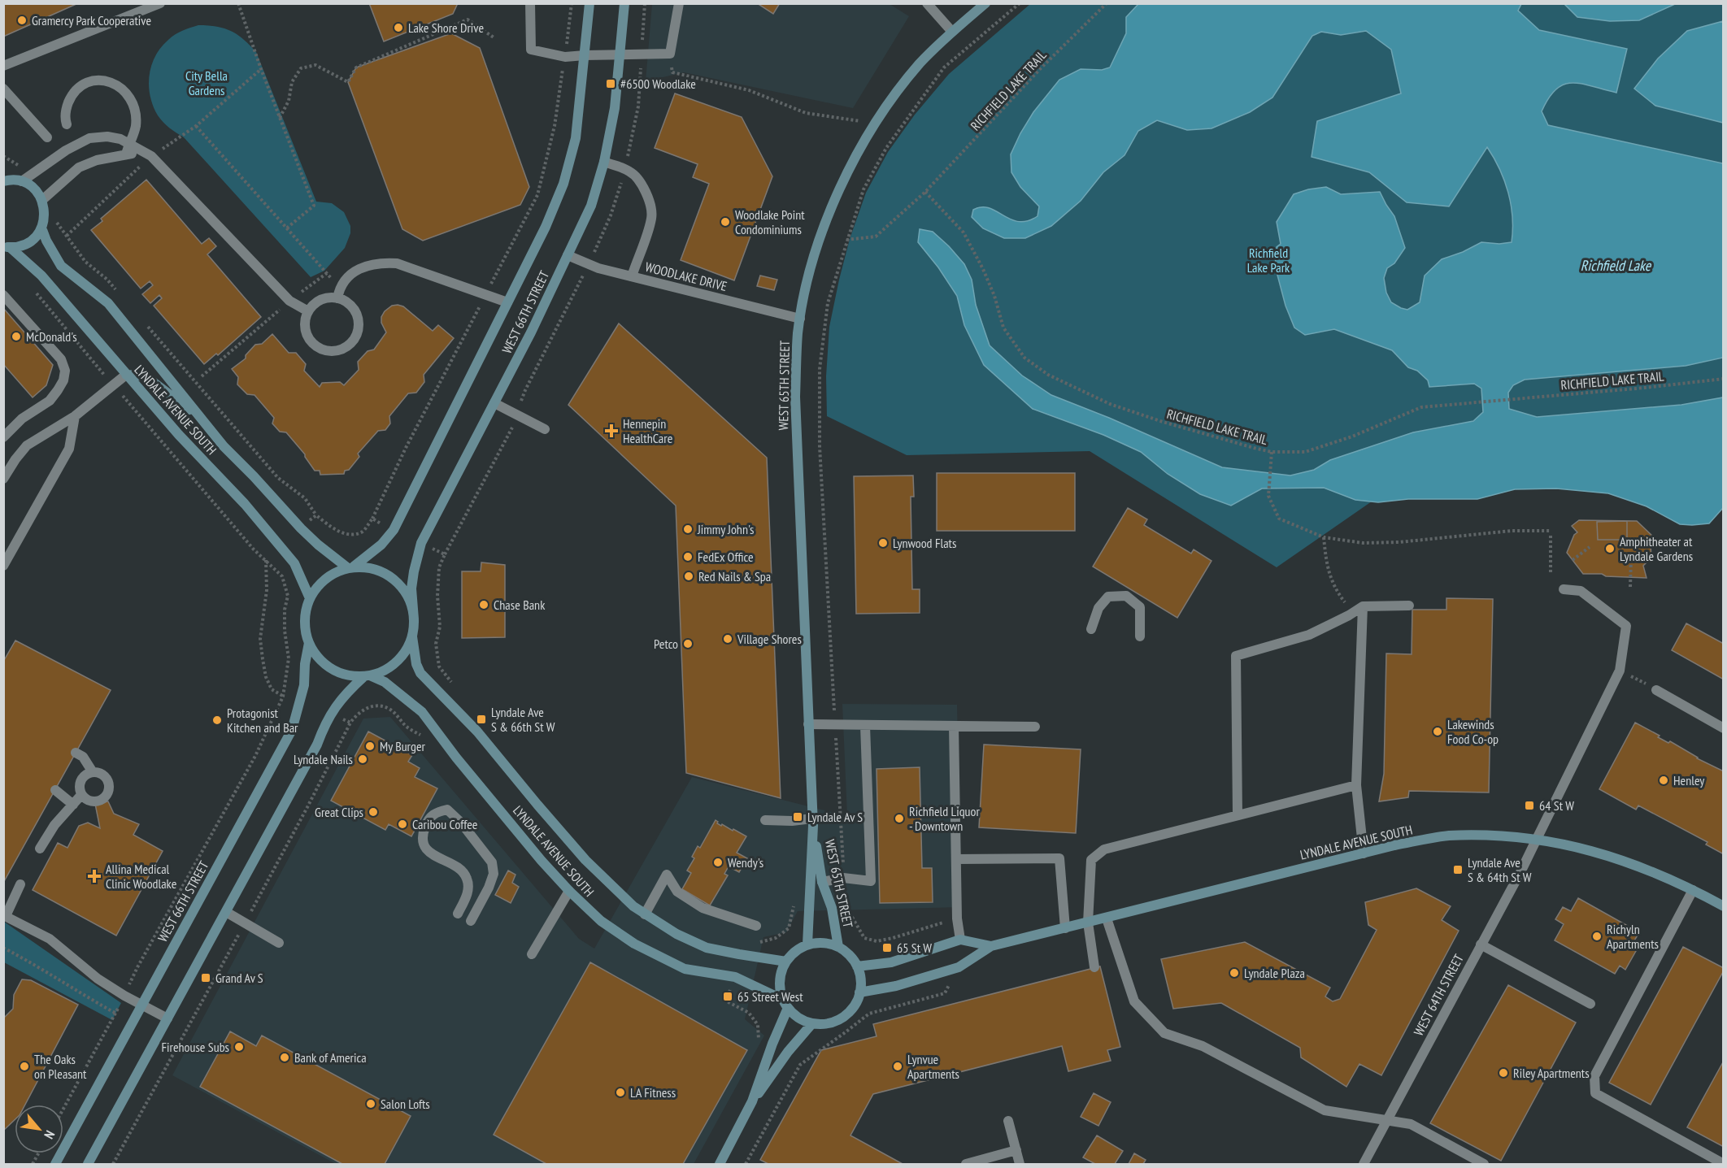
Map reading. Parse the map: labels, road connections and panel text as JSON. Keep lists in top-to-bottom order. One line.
{"streets":{"main road":["WEST 66TH STREET","WEST 65TH STREET","LYNDALE AVENUE SOUTH"],"street":["WOODLAKE DRIVE","WEST 64TH STREET"],"path":["RICHFIELD LAKE TRAIL"]},"crossings":[["WOODLAKE DRIVE","WEST 66TH STREET"],["WOODLAKE DRIVE","WEST 65TH STREET"],["WEST 66TH STREET","LYNDALE AVENUE SOUTH"],["WEST 65TH STREET","LYNDALE AVENUE SOUTH"],["LYNDALE AVENUE SOUTH","WEST 64TH STREET"]],"water":["Richfield Lake"],"parks":["City Bella Gardens","Richfield Lake Park"],"places":{"other":["Gramercy Park Cooperative","Lake Shore Drive","Woodlake Point Condominiums","McDonald's","Jimmy John's","Lynwood Flats","Amphitheater at Lyndale Gardens","FedEx Office","Red Nails & Spa","Chase Bank","Village Shores","Petco","Protagonist Kitchen and Bar","Lakewinds Food Co-op","My Burger","Lyndale Nails","Henley","Great Clips","Richfield Liquor - Downtown","Caribou Coffee","Wendy's","Richyln Apartments","Lyndale Plaza","Firehouse Subs","Bank of America","The Oaks on Pleasant","Lynvue Apartments","Riley Apartments","LA Fitness","Salon Lofts"],"transit":["#6500 Woodlake","Lyndale Ave S & 66th St W","64 St W","Lyndale Av S","Lyndale Ave S & 64th St W","65 St W","Grand Av S","65 Street West"],"health":["Hennepin HealthCare","Allina Medical Clinic Woodlake"]},"north":"bottom right"}
